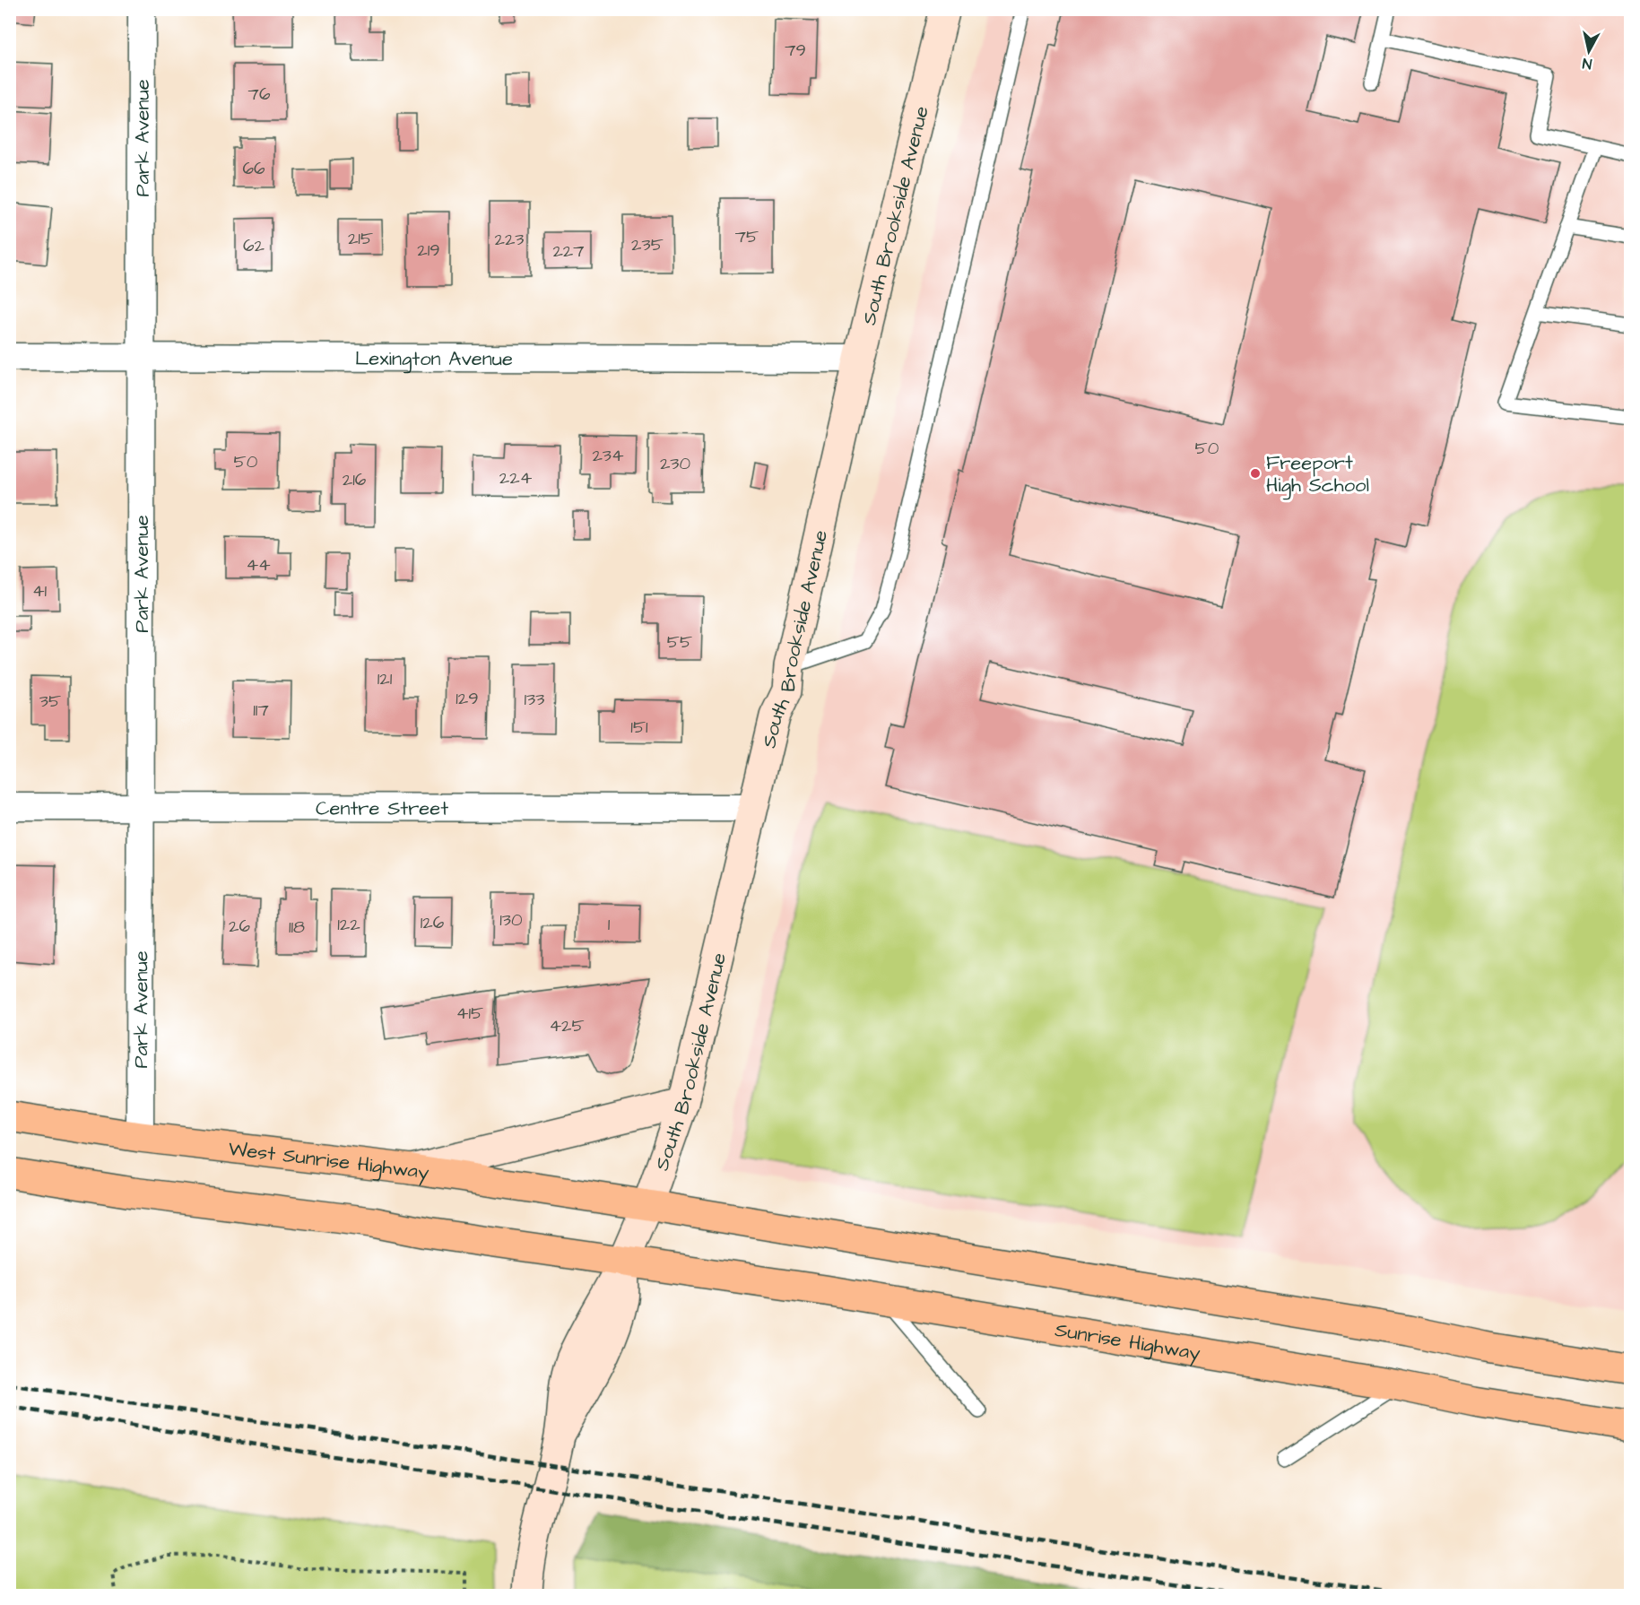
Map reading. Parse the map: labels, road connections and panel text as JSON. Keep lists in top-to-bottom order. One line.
{"streets":{"highway":["West Sunrise Highway","Sunrise Highway"],"main road":["South Brookside Avenue"],"street":["Park Avenue","Lexington Avenue","Centre Street"]},"crossings":[["Park Avenue","Lexington Avenue"],["Park Avenue","Centre Street"],["Park Avenue","West Sunrise Highway"],["South Brookside Avenue","Lexington Avenue"],["South Brookside Avenue","Centre Street"],["South Brookside Avenue","West Sunrise Highway"],["South Brookside Avenue","Sunrise Highway"]],"places":["Freeport High School"],"house_numbers":["79","76","66","75","215","223","235","62","219","227","50","234","50","230","224","216","44","41","55","121","129","133","35","117","151","130","126","122","1","26","118","415","425"],"north":"bottom"}
